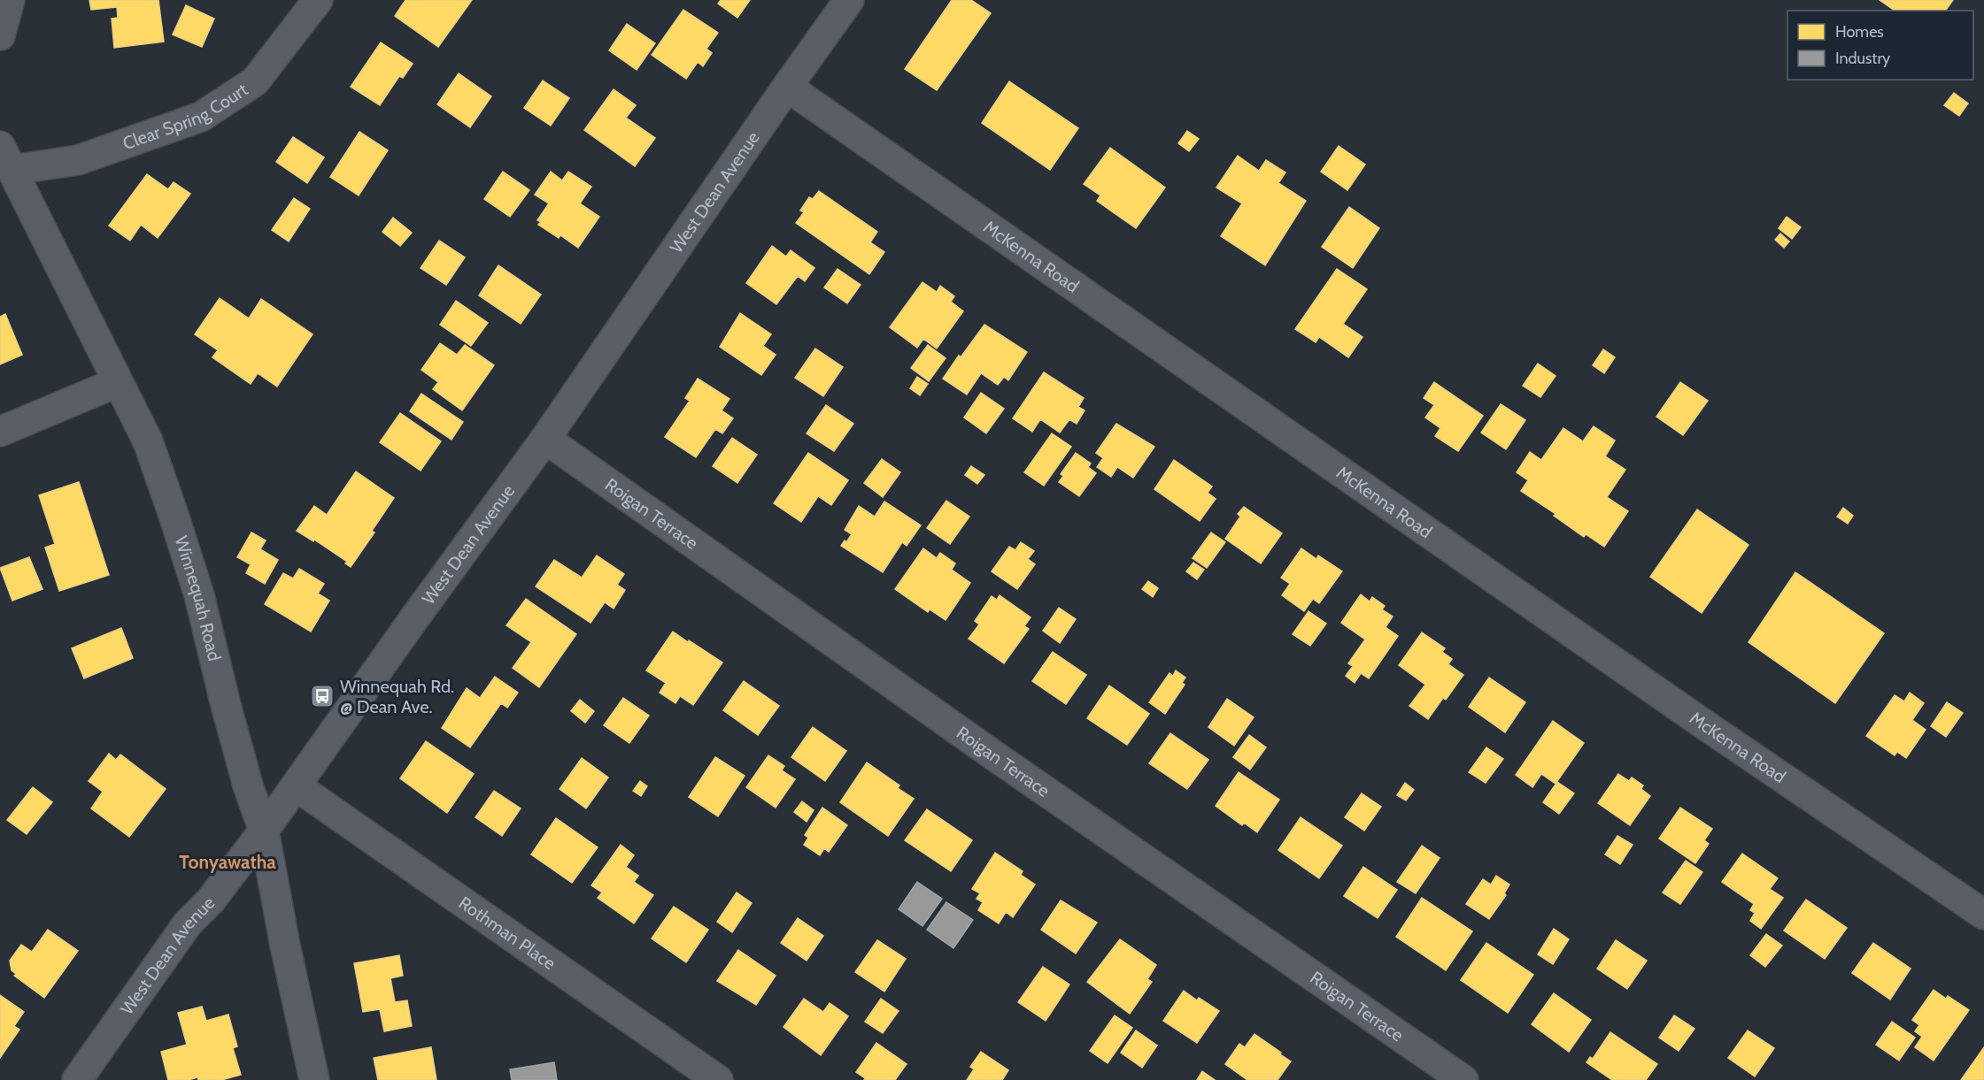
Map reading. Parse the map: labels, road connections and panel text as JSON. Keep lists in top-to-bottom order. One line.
{"streets":{"street":["Clear Spring Court","West Dean Avenue","McKenna Road","Roigan Terrace","Winnequah Road","Rothman Place"]},"crossings":[["Clear Spring Court","Winnequah Road"],["West Dean Avenue","McKenna Road"],["West Dean Avenue","Roigan Terrace"],["West Dean Avenue","Winnequah Road"],["West Dean Avenue","Rothman Place"]],"districts":["Tonyawatha"],"places":{"bus stop":["Winnequah Rd. @ Dean Ave."]},"legend":["Homes","Industry"]}
